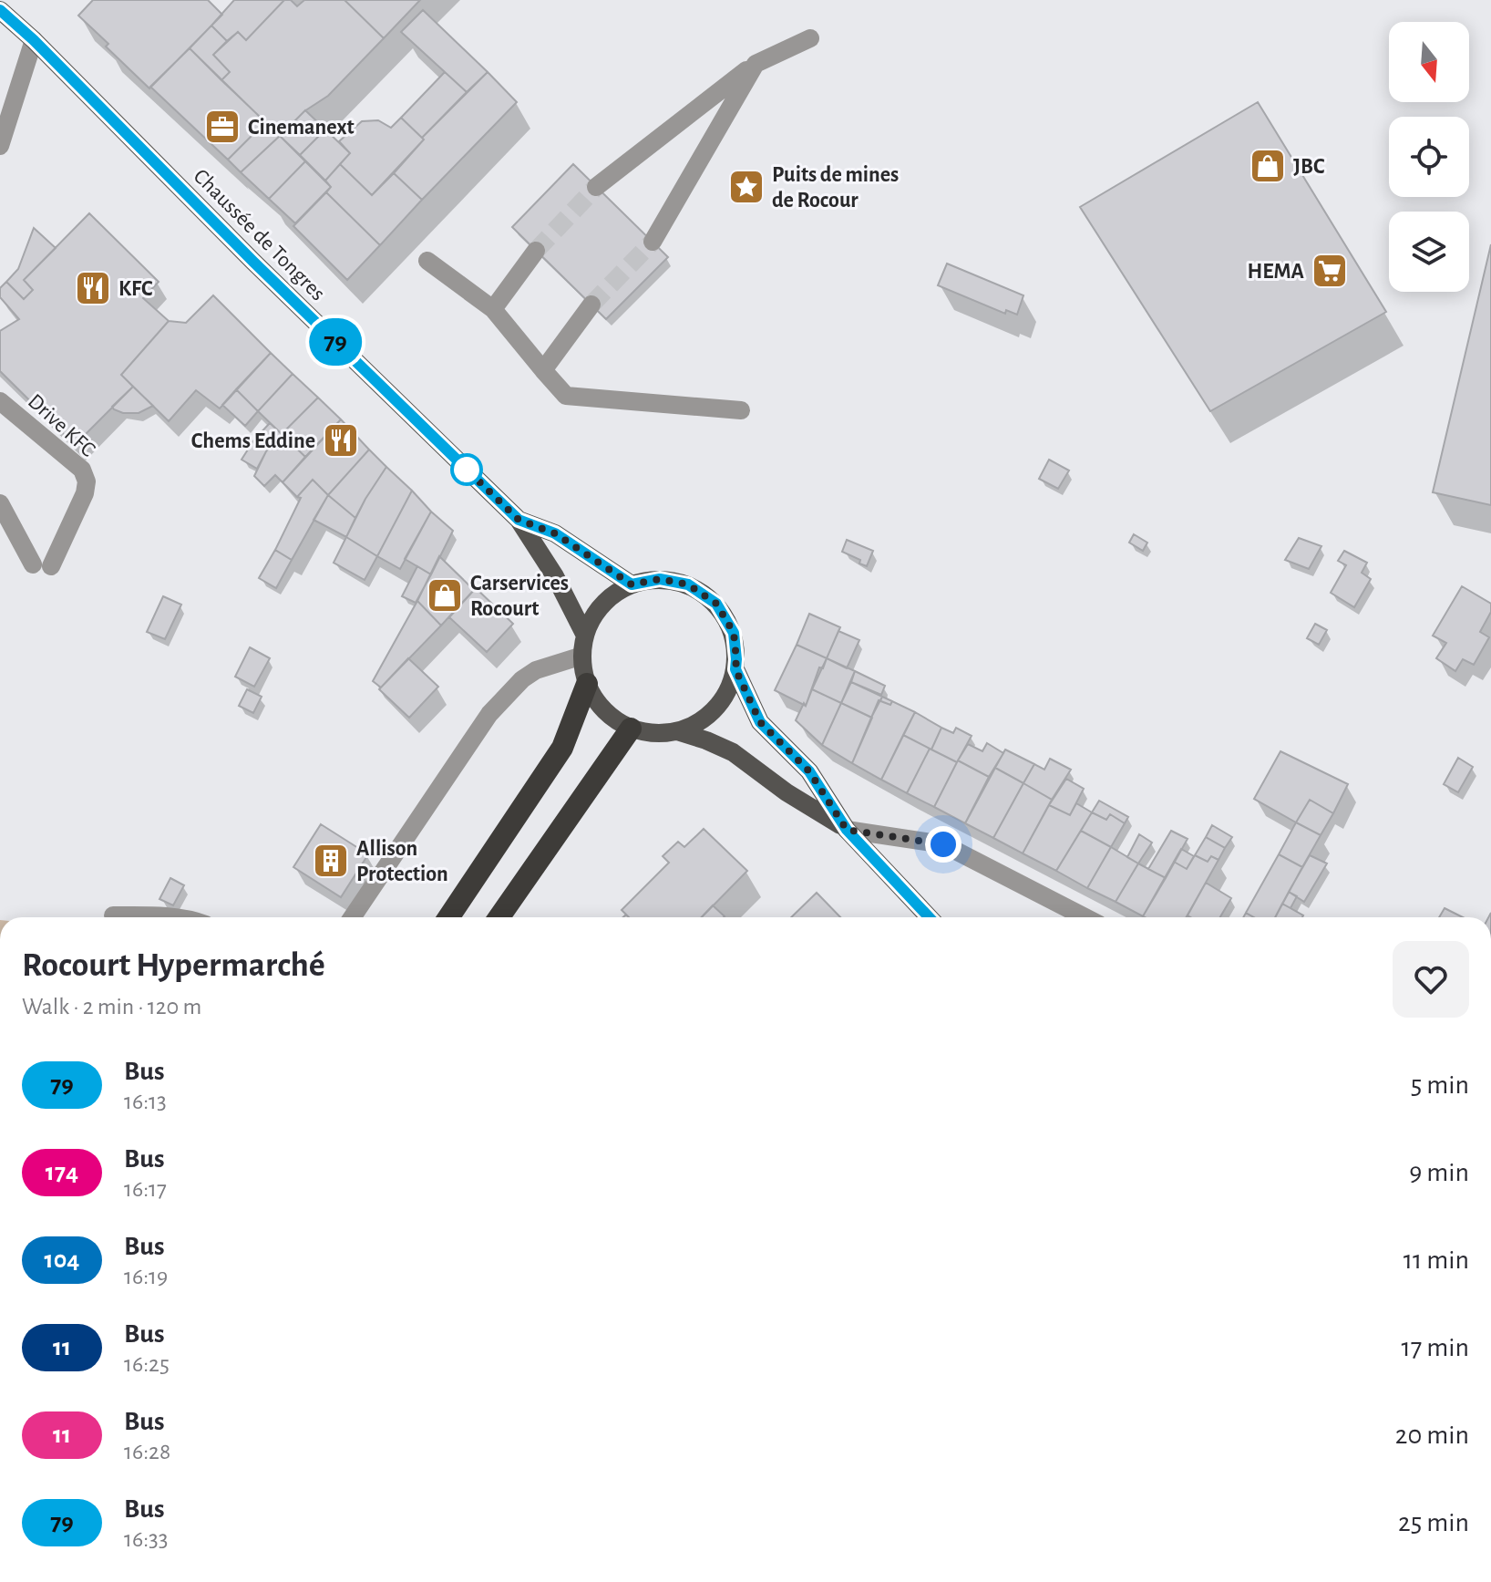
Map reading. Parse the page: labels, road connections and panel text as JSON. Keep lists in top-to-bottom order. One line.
{"streets":{"main road":["Chaussée de Tongres"],"street":["Drive KFC"]},"places":{"office":["Cinemanext"],"shop":["JBC","Carservices Rocourt"],"place":["Puits de mines de Rocour"],"supermarket":["HEMA"],"restaurant":["KFC","Chems Eddine"],"building":["Allison Protection"]},"lines":["bus line 79"],"north":"bottom","page":{"on_map":"79","heading":["Rocourt Hypermarché","Walk · 2 min · 120 m"],"list":[{"mark":"79","name":"Bus","note":"16:13","value":"5 min"},{"mark":"174","name":"Bus","note":"16:17","value":"9 min"},{"mark":"104","name":"Bus","note":"16:19","value":"11 min"},{"mark":"11","name":"Bus","note":"16:25","value":"17 min"},{"mark":"11","name":"Bus","note":"16:28","value":"20 min"},{"mark":"79","name":"Bus","note":"16:33","value":"25 min"}]}}
